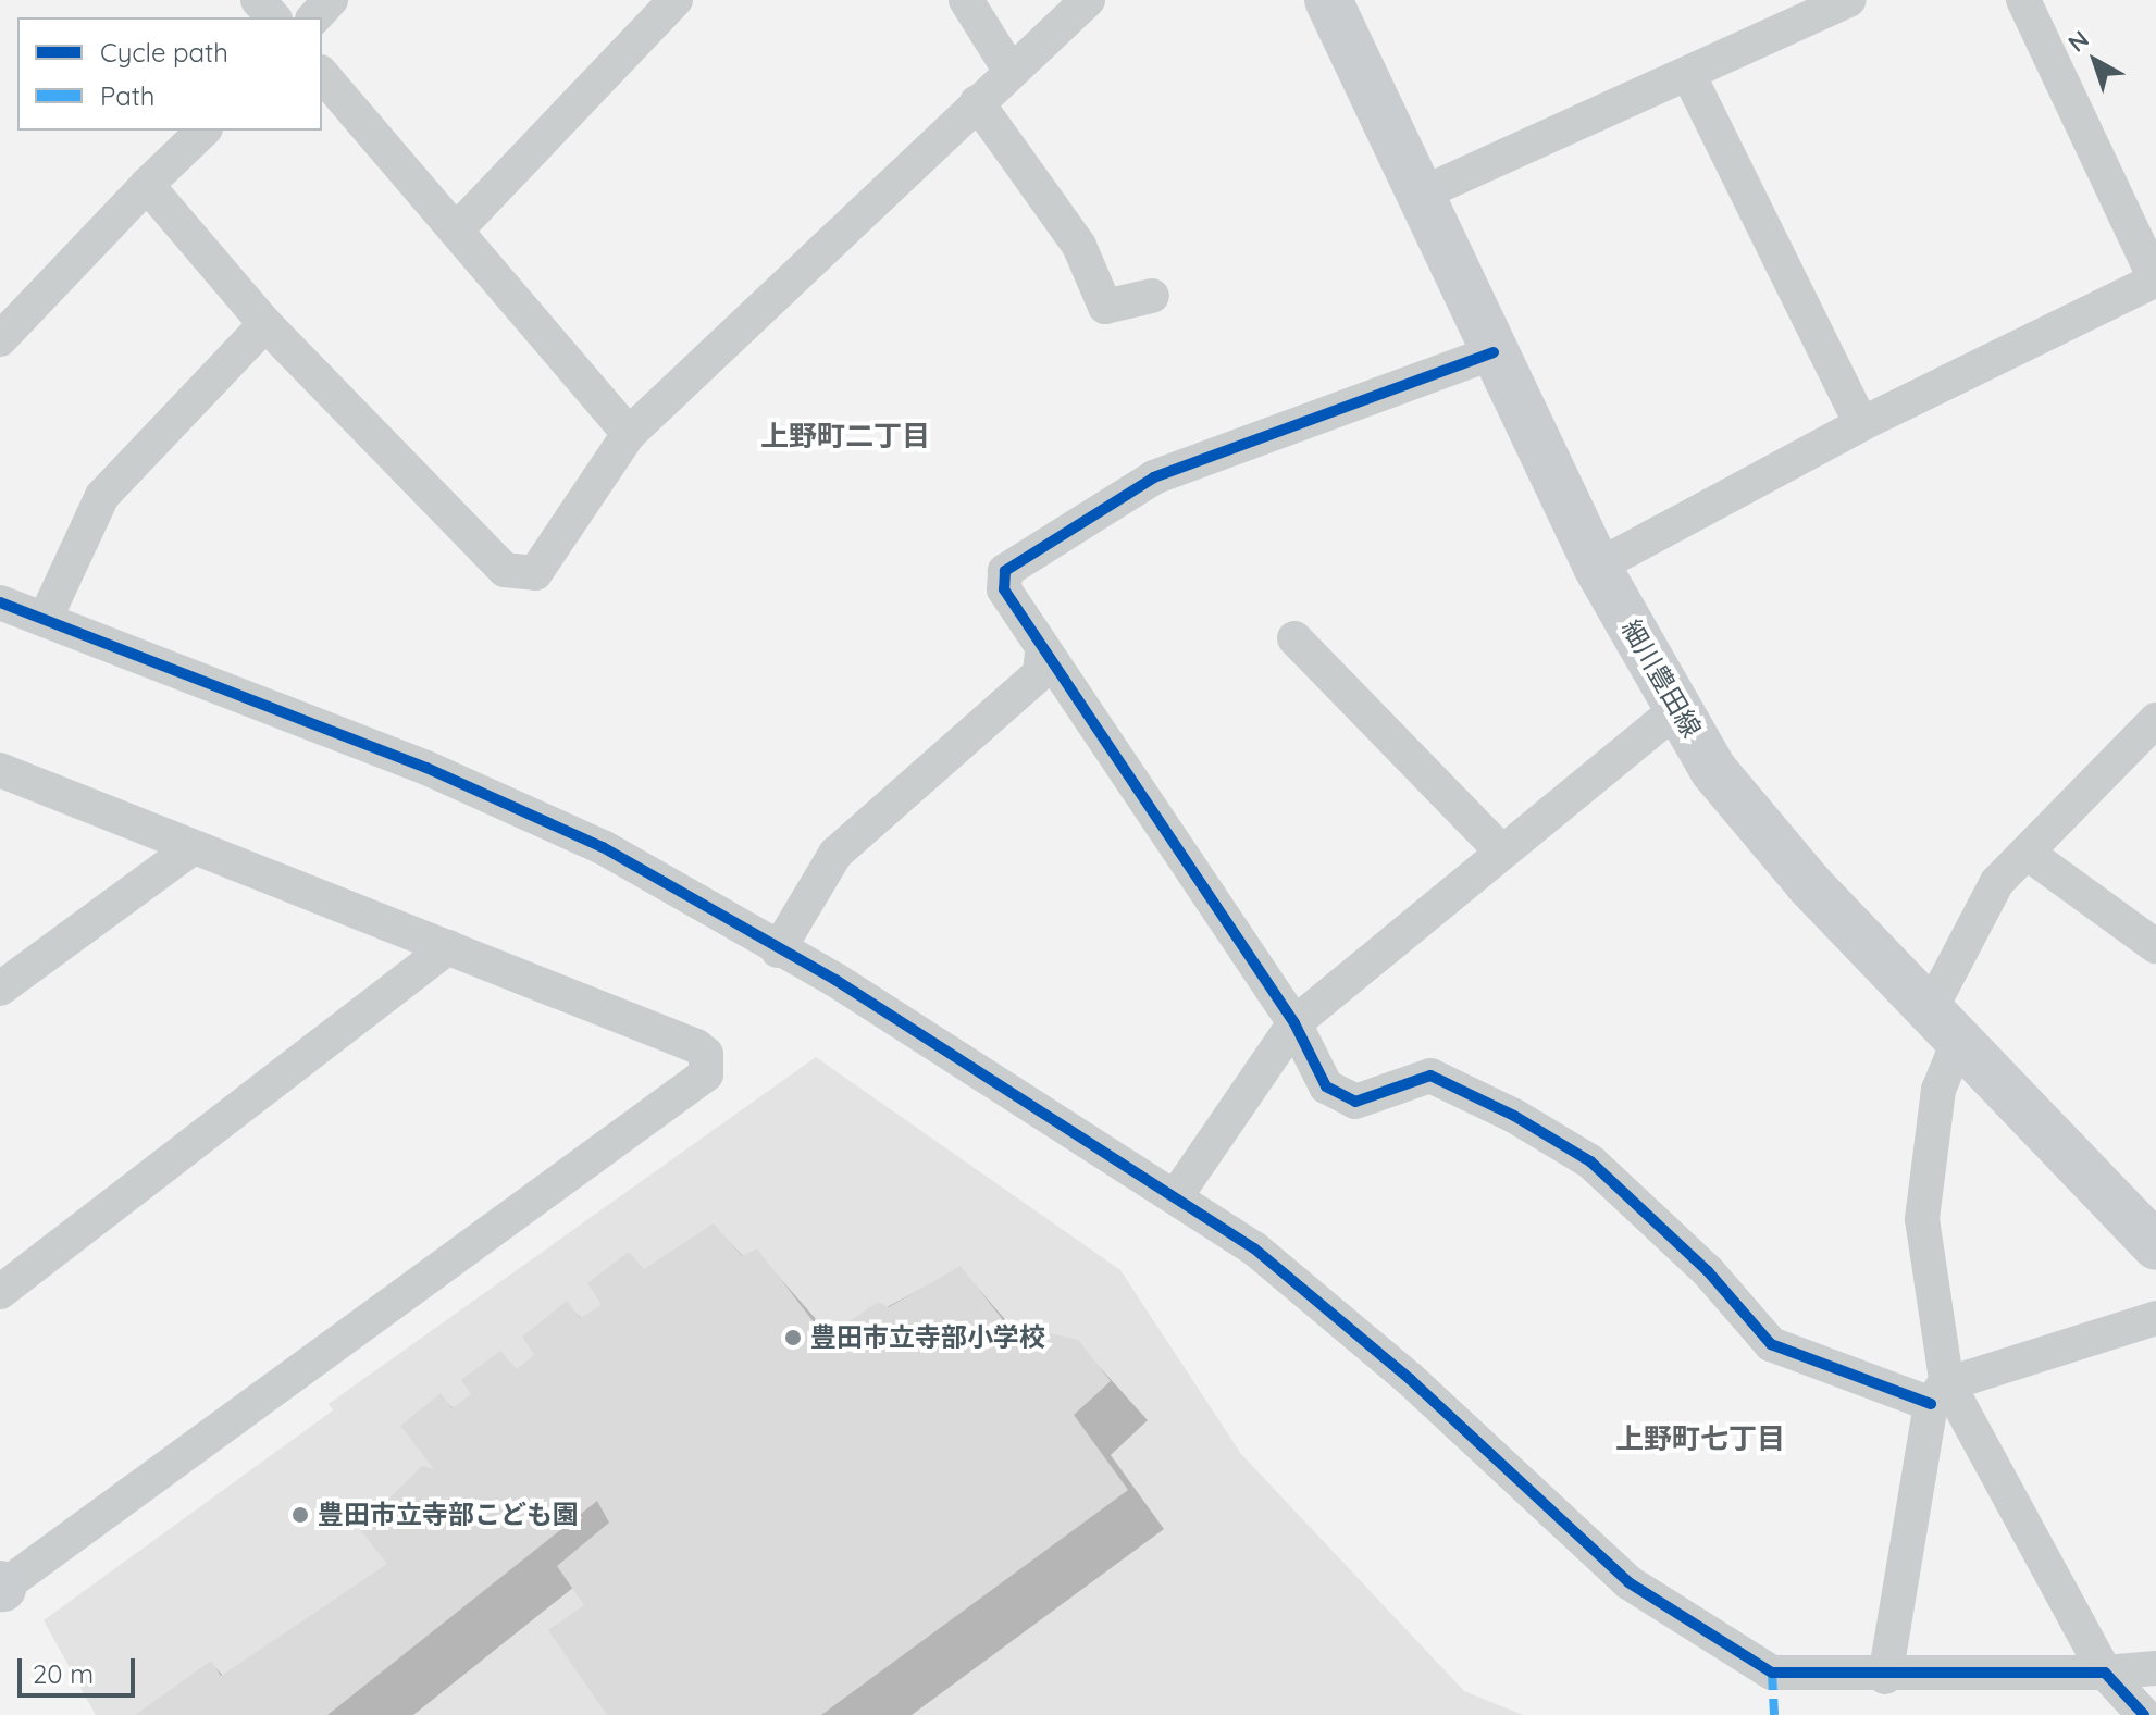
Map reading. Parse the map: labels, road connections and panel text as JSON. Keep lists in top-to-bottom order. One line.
{"streets":{"main road":["細川豊田線"]},"districts":["上野町二丁目","上野町七丁目"],"places":["豊田市立寺部小学校","豊田市立寺部こども園"],"legend":["Cycle path","Path"],"scale_bar":"20 m","north":"top left"}
